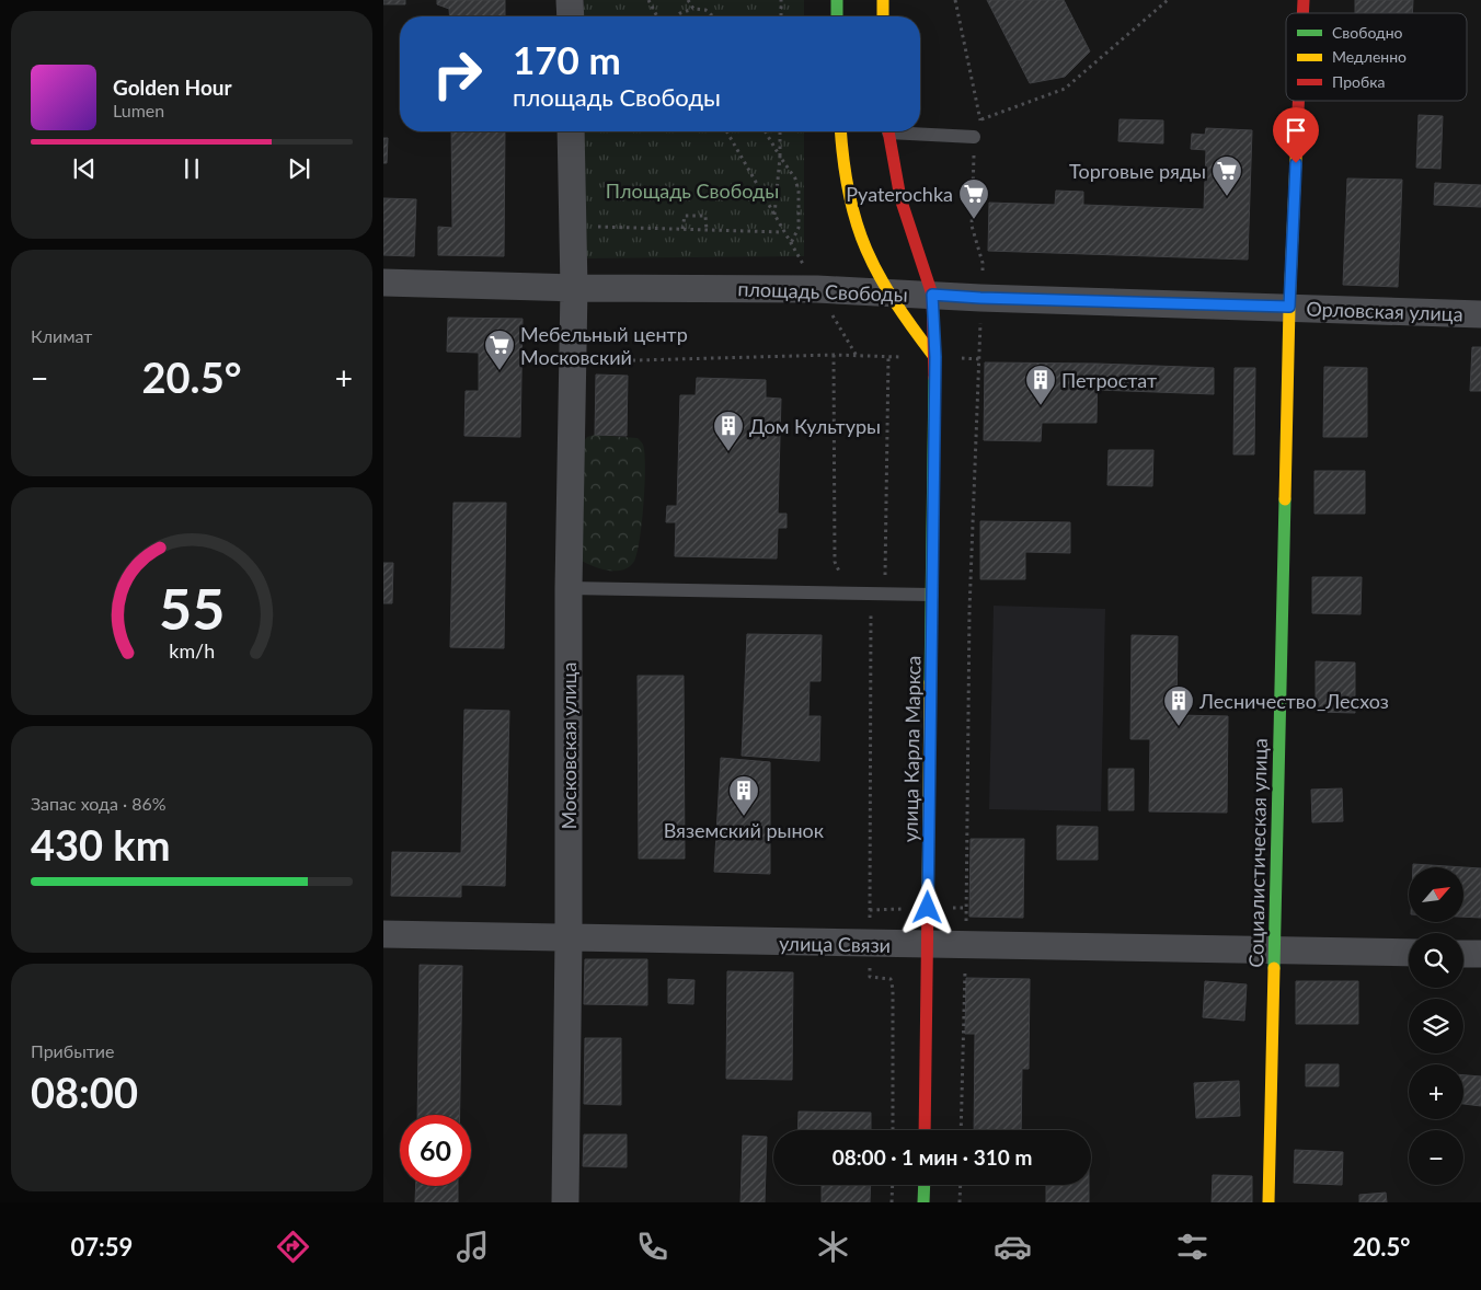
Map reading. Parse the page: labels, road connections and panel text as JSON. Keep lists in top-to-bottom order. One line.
{"streets":{"main road":["улица Карла Маркса","Социалистическая улица"],"street":["площадь Свободы","Орловская улица","Московская улица","улица Связи"]},"crossings":[["площадь Свободы","Орловская улица"],["площадь Свободы","Московская улица"],["площадь Свободы","улица Карла Маркса"],["площадь Свободы","Социалистическая улица"],["Орловская улица","Социалистическая улица"],["Московская улица","улица Связи"],["улица Карла Маркса","улица Связи"],["Социалистическая улица","улица Связи"]],"parks":["Площадь Свободы"],"places":{"supermarket":["Торговые ряды","Pyaterochka","Мебельный центр Московский"],"building":["Петростат","Дом Культуры","Лесничество_Лесхоз","Вяземский рынок"]},"legend":["Свободно","Медленно","Пробка"],"north":"top right","page":{"turn":["170 m","площадь Свободы"],"song":["Golden Hour","Lumen"],"tile":["Климат",["Запас хода · 86%","430 km"],["Прибытие","08:00"]],"heat":["−","20.5°","+"],"map_buttons":["+","−"],"limit":"60","trip":"08:00 · 1 мин · 310 m","tabs":["07:59","20.5°"],"gauge":["55","km/h"]}}
